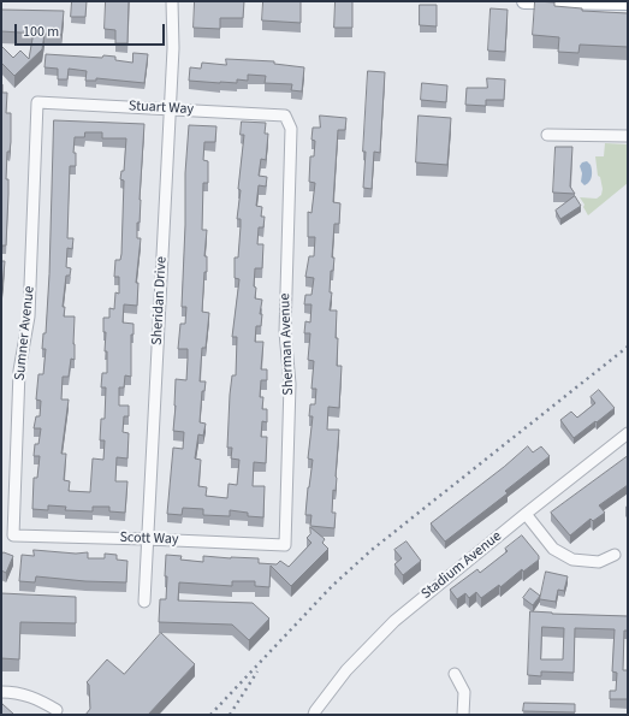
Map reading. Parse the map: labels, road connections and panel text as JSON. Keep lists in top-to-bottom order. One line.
{"streets":{"street":["Stuart Way","Sheridan Drive","Sumner Avenue","Sherman Avenue","Scott Way","Stadium Avenue"]},"crossings":[["Stuart Way","Sheridan Drive"],["Stuart Way","Sumner Avenue"],["Stuart Way","Sherman Avenue"],["Sheridan Drive","Scott Way"],["Sumner Avenue","Scott Way"],["Sherman Avenue","Scott Way"]],"scale_bar":"100 m"}
